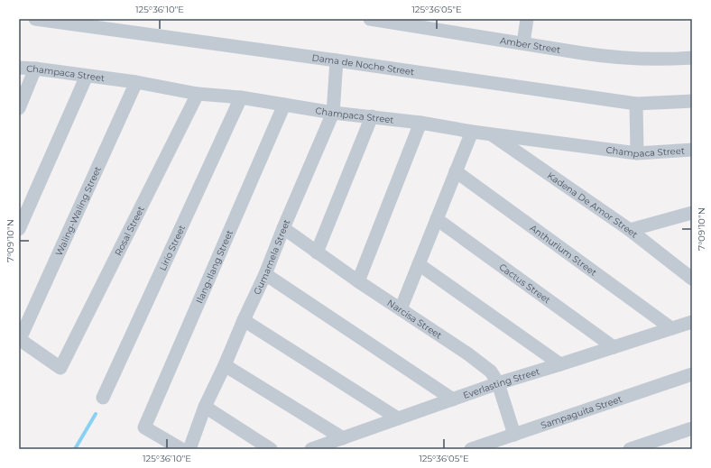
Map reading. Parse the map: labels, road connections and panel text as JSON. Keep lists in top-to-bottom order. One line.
{"streets":{"street":["Amber Street","Dama de Noche Street","Champaca Street","Kadena De Amor Street","Waling-Waling Street","Rosal Street","Lirio Street","Anthurium Street","Gumamela Street","Ilang-Ilang Street","Cactus Street","Narcisa Street","Everlasting Street","Sampaguita Street"]},"crossings":[["Dama de Noche Street","Gumamela Street"],["Champaca Street","Kadena De Amor Street"],["Champaca Street","Waling-Waling Street"],["Champaca Street","Rosal Street"],["Champaca Street","Lirio Street"],["Champaca Street","Gumamela Street"],["Champaca Street","Ilang-Ilang Street"],["Waling-Waling Street","Rosal Street"],["Anthurium Street","Everlasting Street"],["Gumamela Street","Narcisa Street"],["Cactus Street","Everlasting Street"],["Narcisa Street","Everlasting Street"],["Narcisa Street","Sampaguita Street"]],"coordinates":["125°36'10\"E","125°36'05\"E","7°09'10\"N"]}
